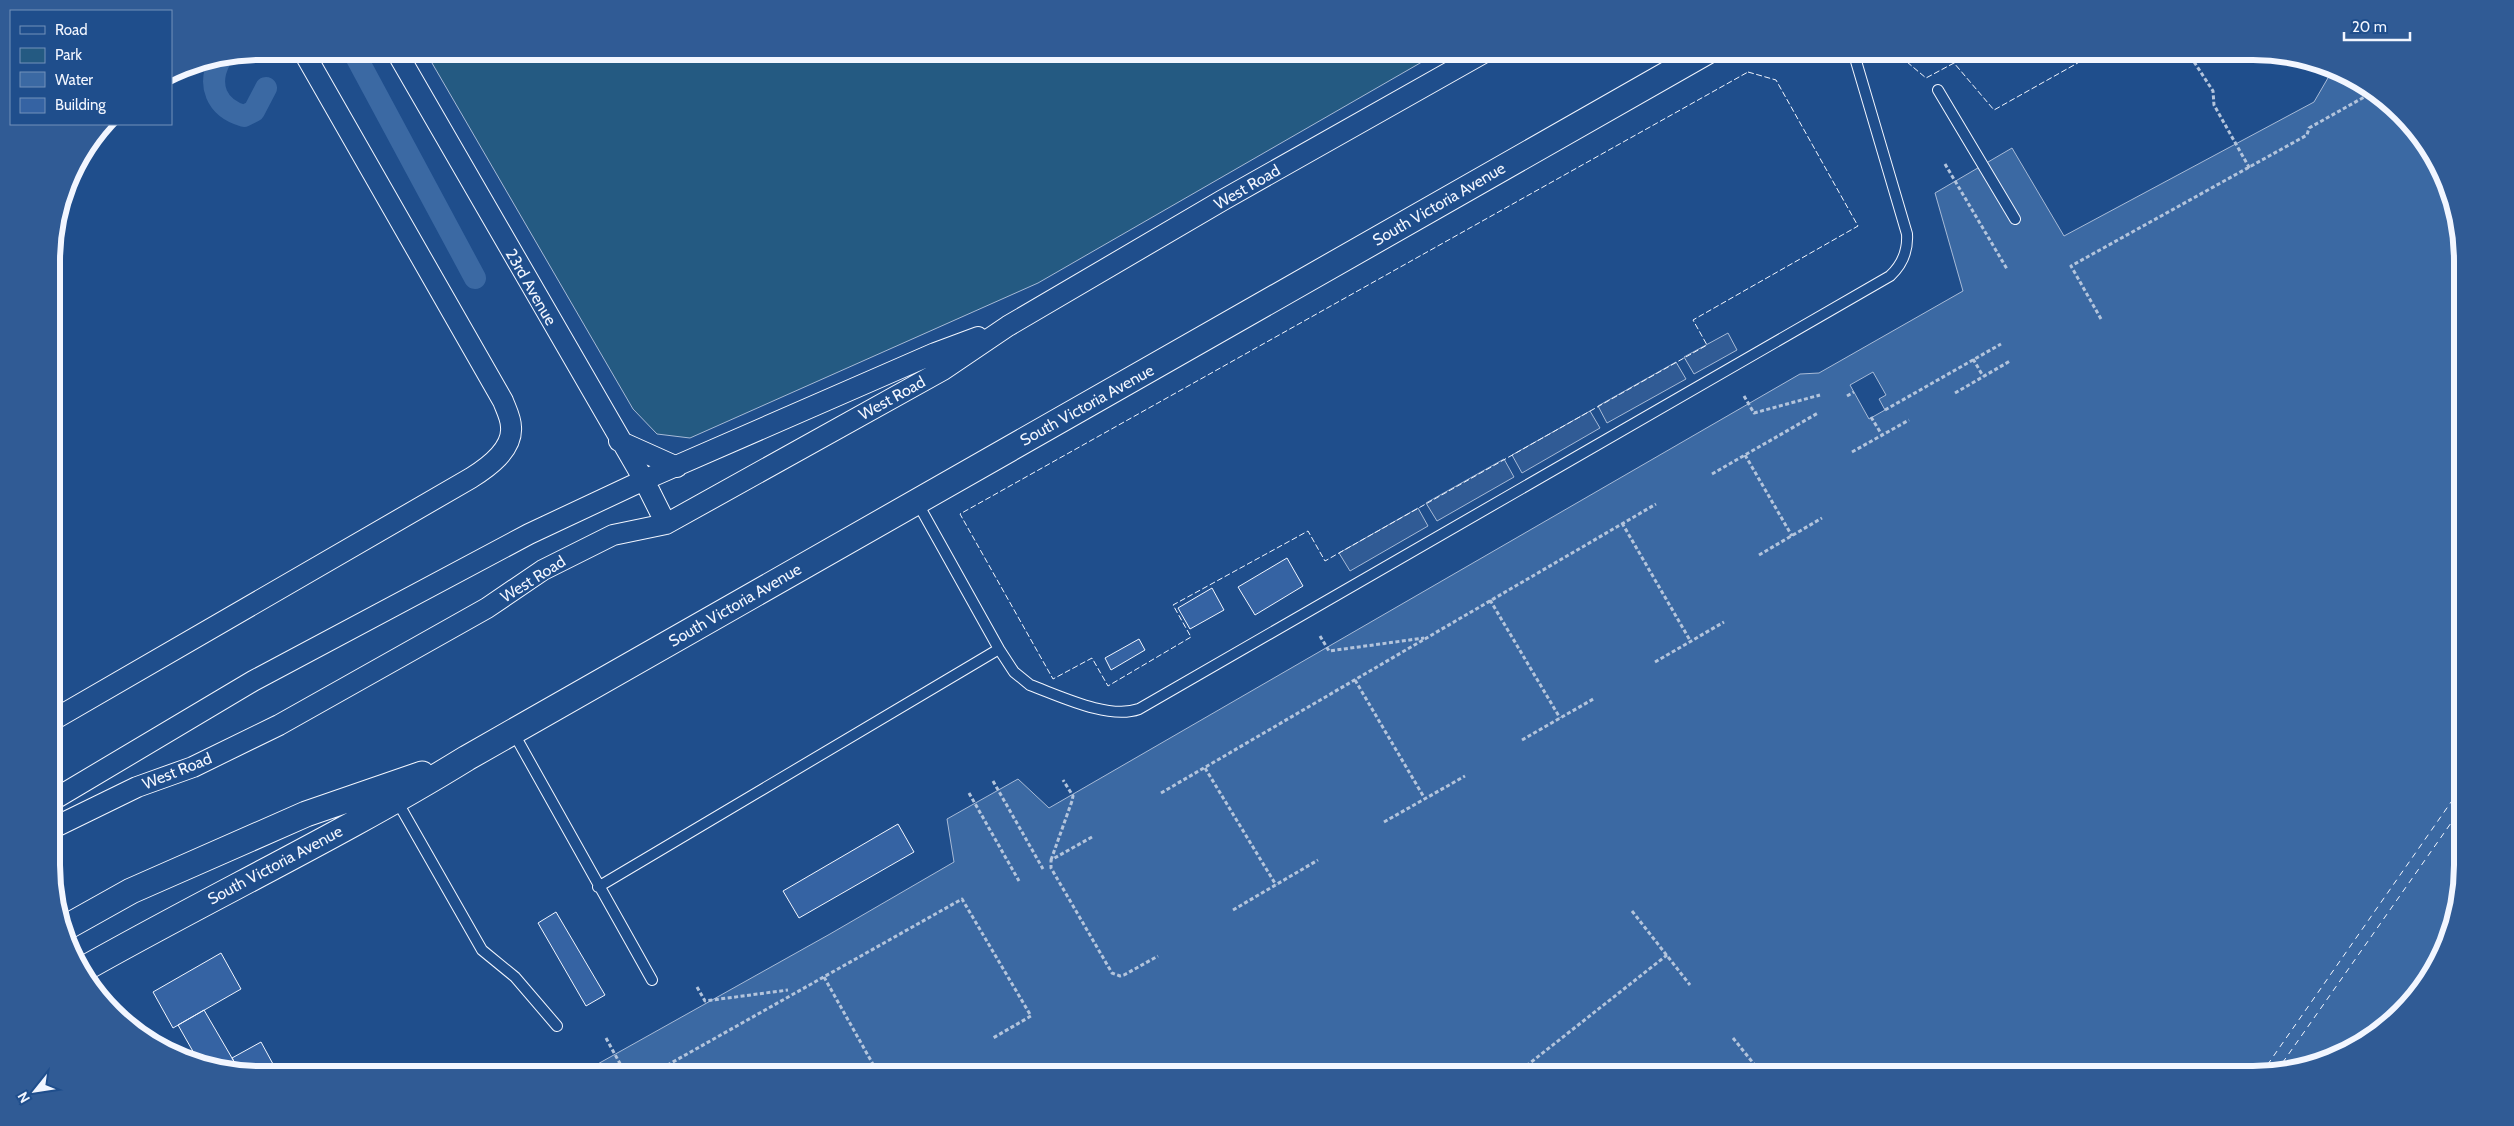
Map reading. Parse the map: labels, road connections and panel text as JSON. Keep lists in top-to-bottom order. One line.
{"streets":{"street":["West Road","South Victoria Avenue","23rd Avenue"]},"crossings":[["West Road","23rd Avenue"]],"legend":["Road","Park","Water","Building"],"scale_bar":"20 m","north":"bottom left"}
